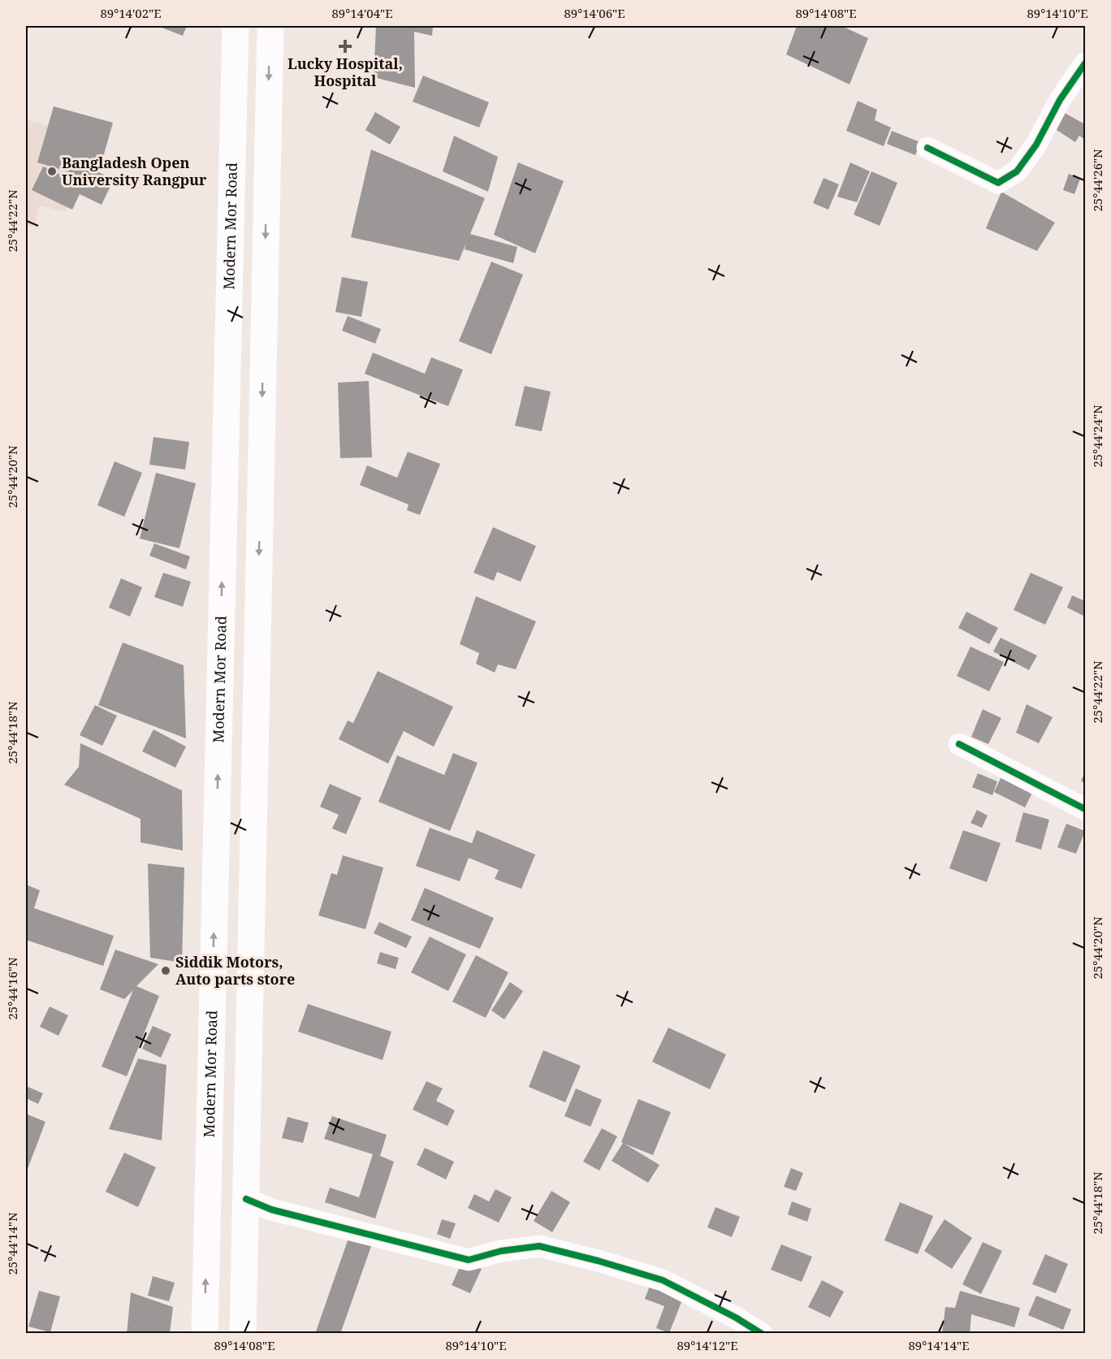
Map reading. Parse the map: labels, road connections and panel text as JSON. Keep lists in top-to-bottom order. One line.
{"streets":{"highway":["Modern Mor Road"]},"places":{"health":["Lucky Hospital, Hospital"],"other":["Bangladesh Open University Rangpur","Siddik Motors, Auto parts store"]},"coordinates":["89°14'02\"E","89°14'04\"E","89°14'06\"E","89°14'08\"E","89°14'10\"E","25°44'26\"N","25°44'22\"N","25°44'24\"N","25°44'20\"N","25°44'18\"N","25°44'16\"N","25°44'14\"N","89°14'12\"E","89°14'14\"E"]}
